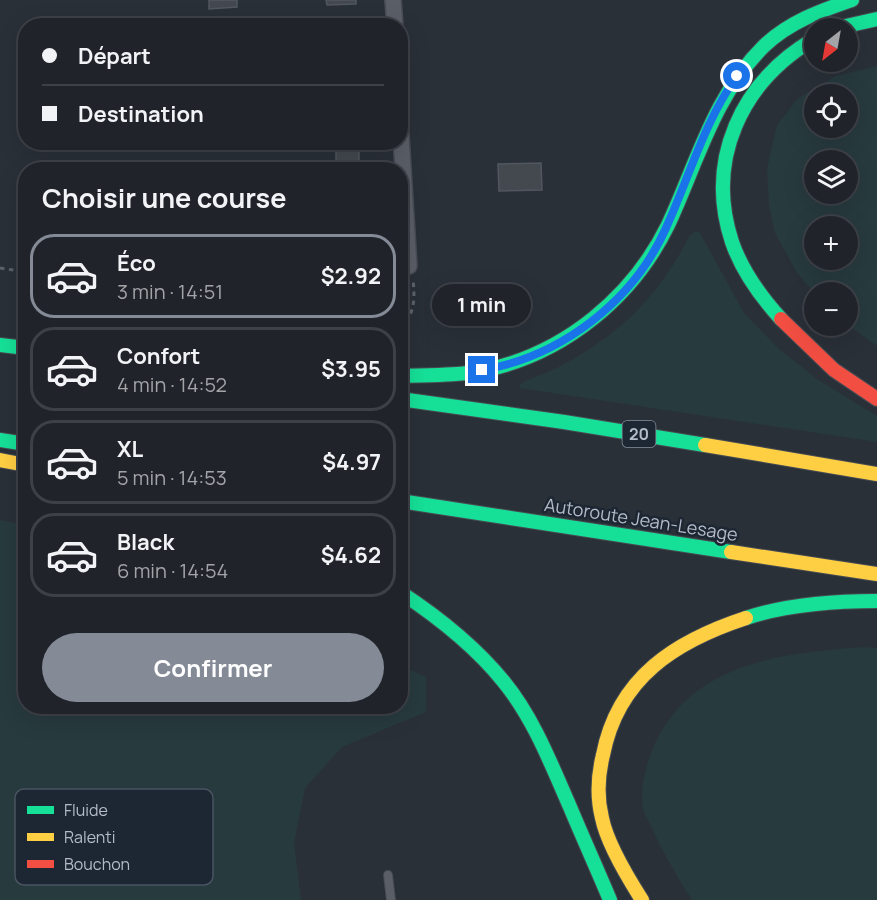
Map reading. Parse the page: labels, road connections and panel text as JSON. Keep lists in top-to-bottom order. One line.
{"streets":{"highway":["20","Autoroute Jean-Lesage"]},"legend":["Fluide","Ralenti","Bouchon"],"north":"bottom left","page":{"map_buttons":["+","−"],"banner":["Départ","Destination"],"heading":"Choisir une course","list":[{"name":"Éco","note":"3 min · 14:51","value":"$2.92"},{"name":"Confort","note":"4 min · 14:52","value":"$3.95"},{"name":"XL","note":"5 min · 14:53","value":"$4.97"},{"name":"Black","note":"6 min · 14:54","value":"$4.62"}],"bubble":"1 min","buttons":"Confirmer"}}
